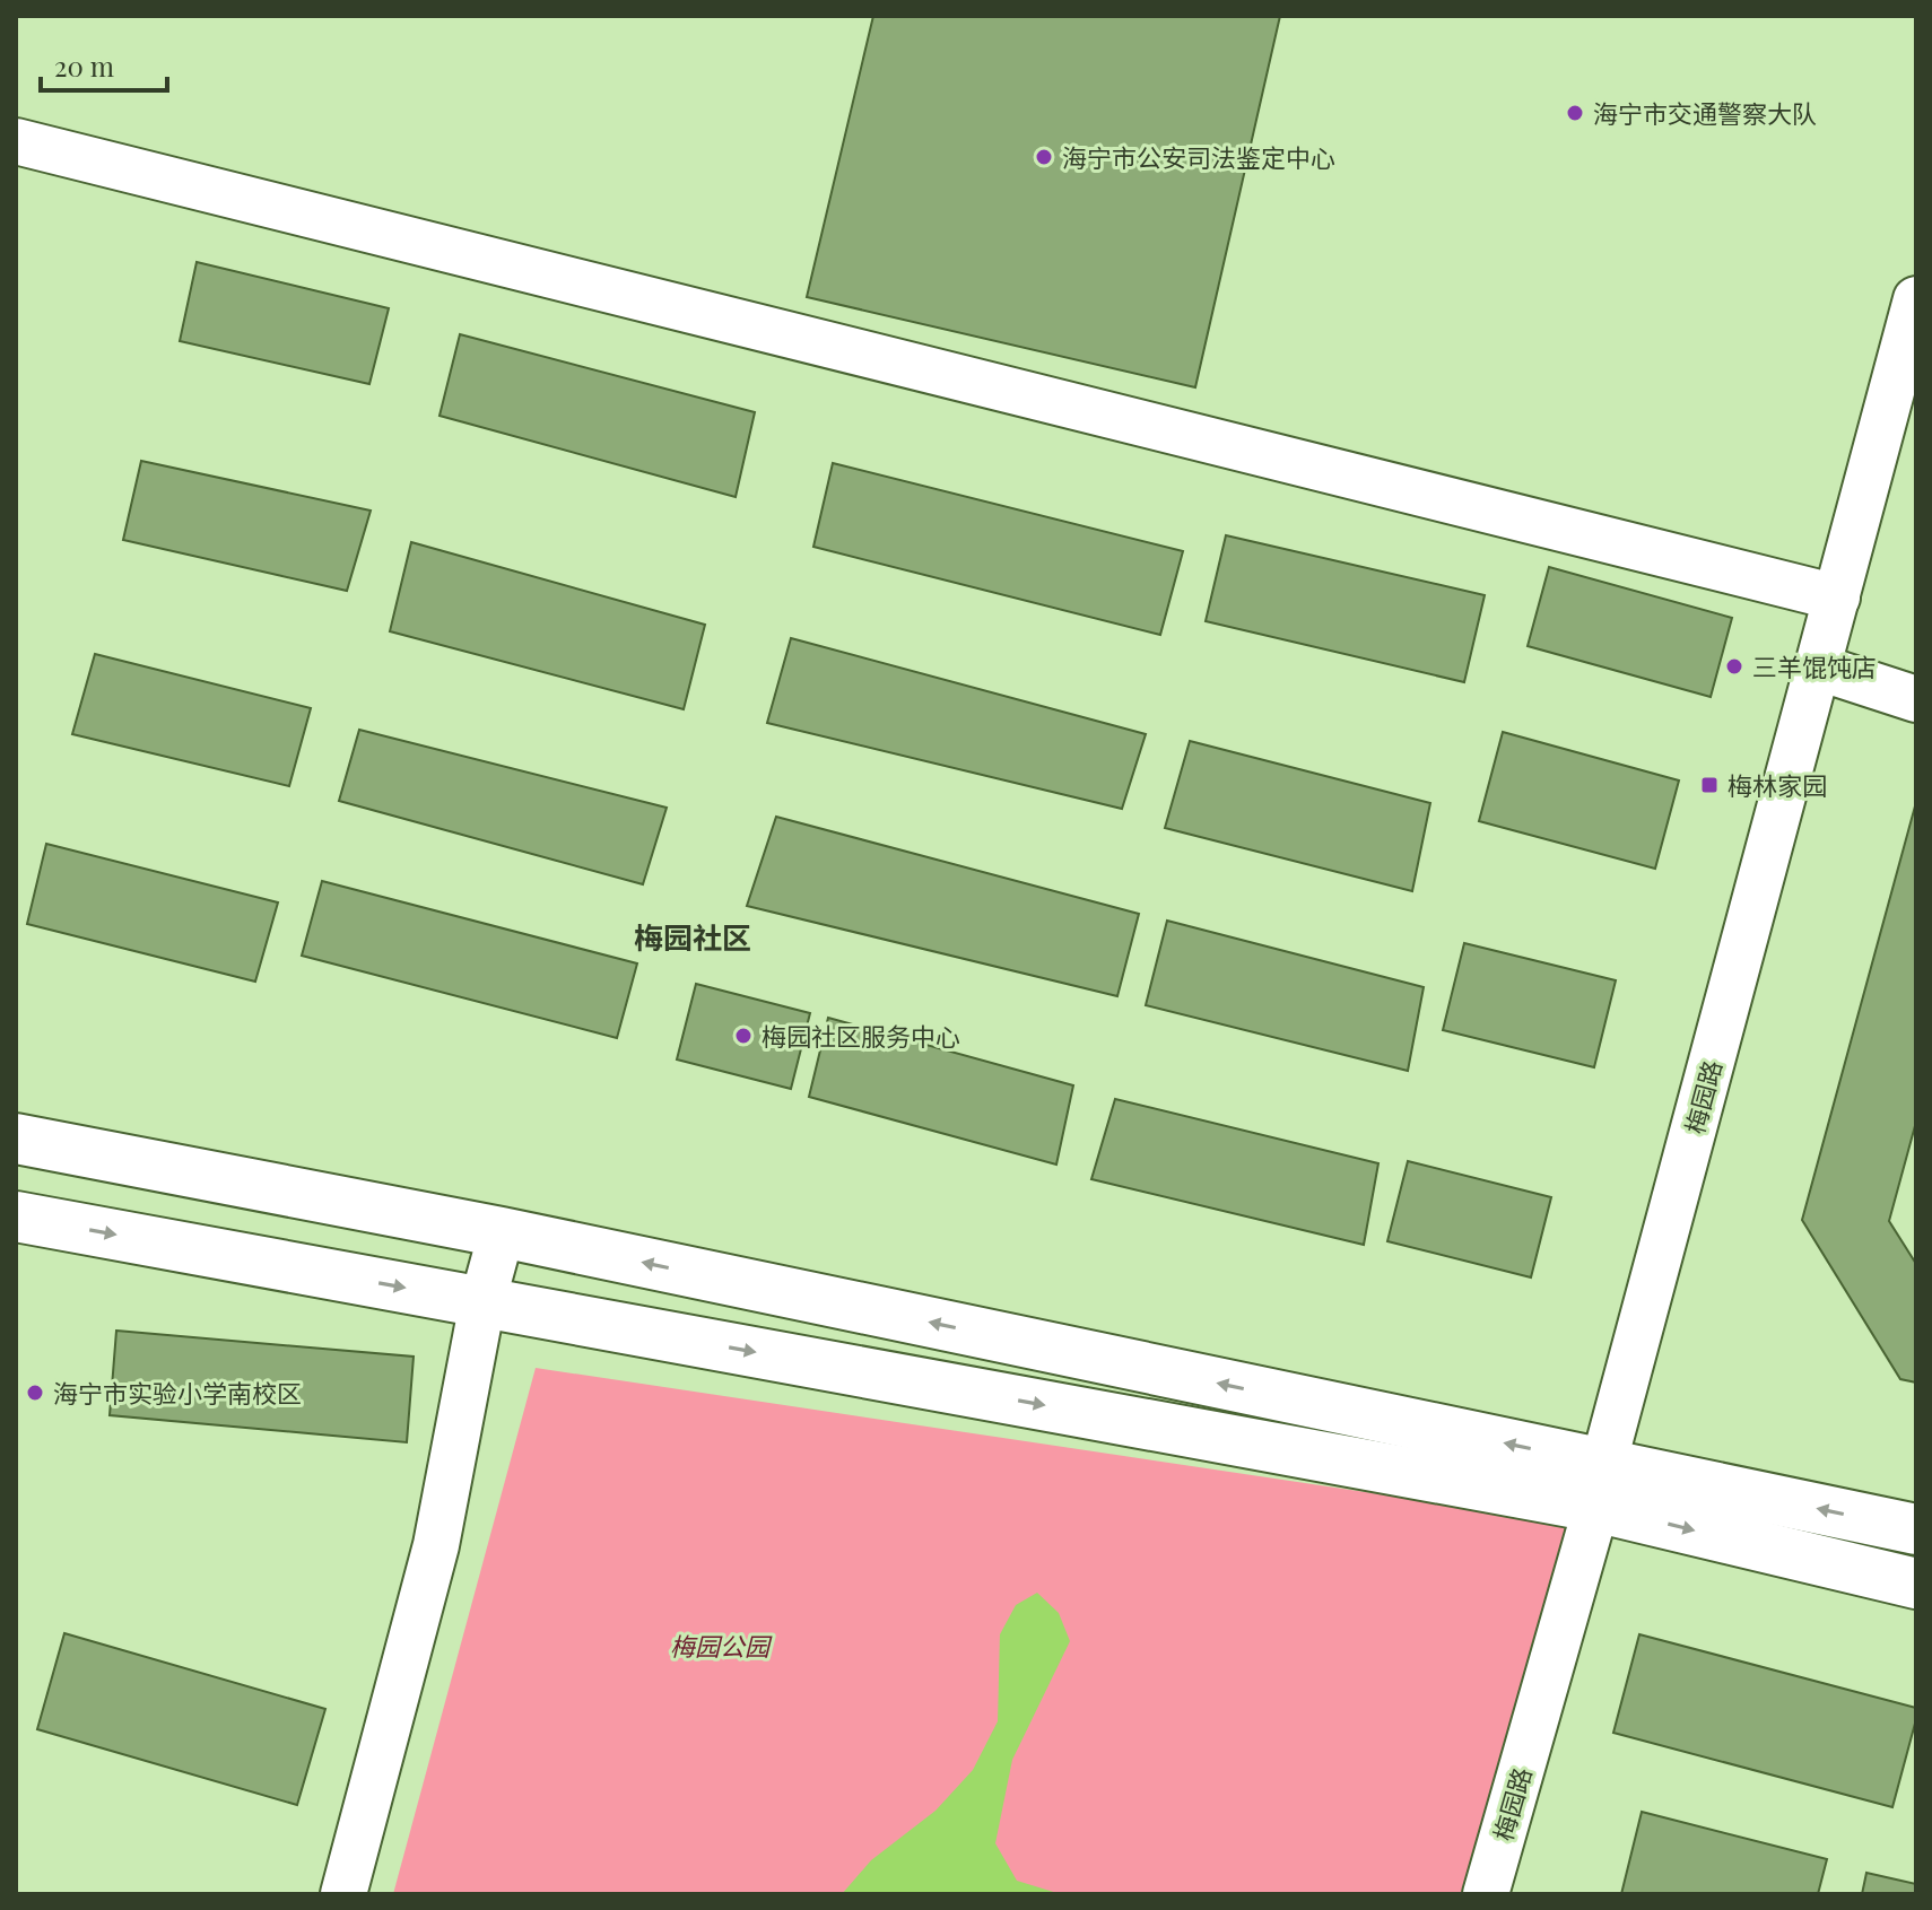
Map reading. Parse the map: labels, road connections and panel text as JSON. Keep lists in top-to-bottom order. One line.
{"streets":{"street":["梅园路"]},"districts":["梅园社区"],"parks":["梅园公园"],"places":{"other":["海宁市交通警察大队","海宁市公安司法鉴定中心","三羊馄饨店","梅园社区服务中心","海宁市实验小学南校区"],"transit":["梅林家园"]},"scale_bar":"20 m"}
